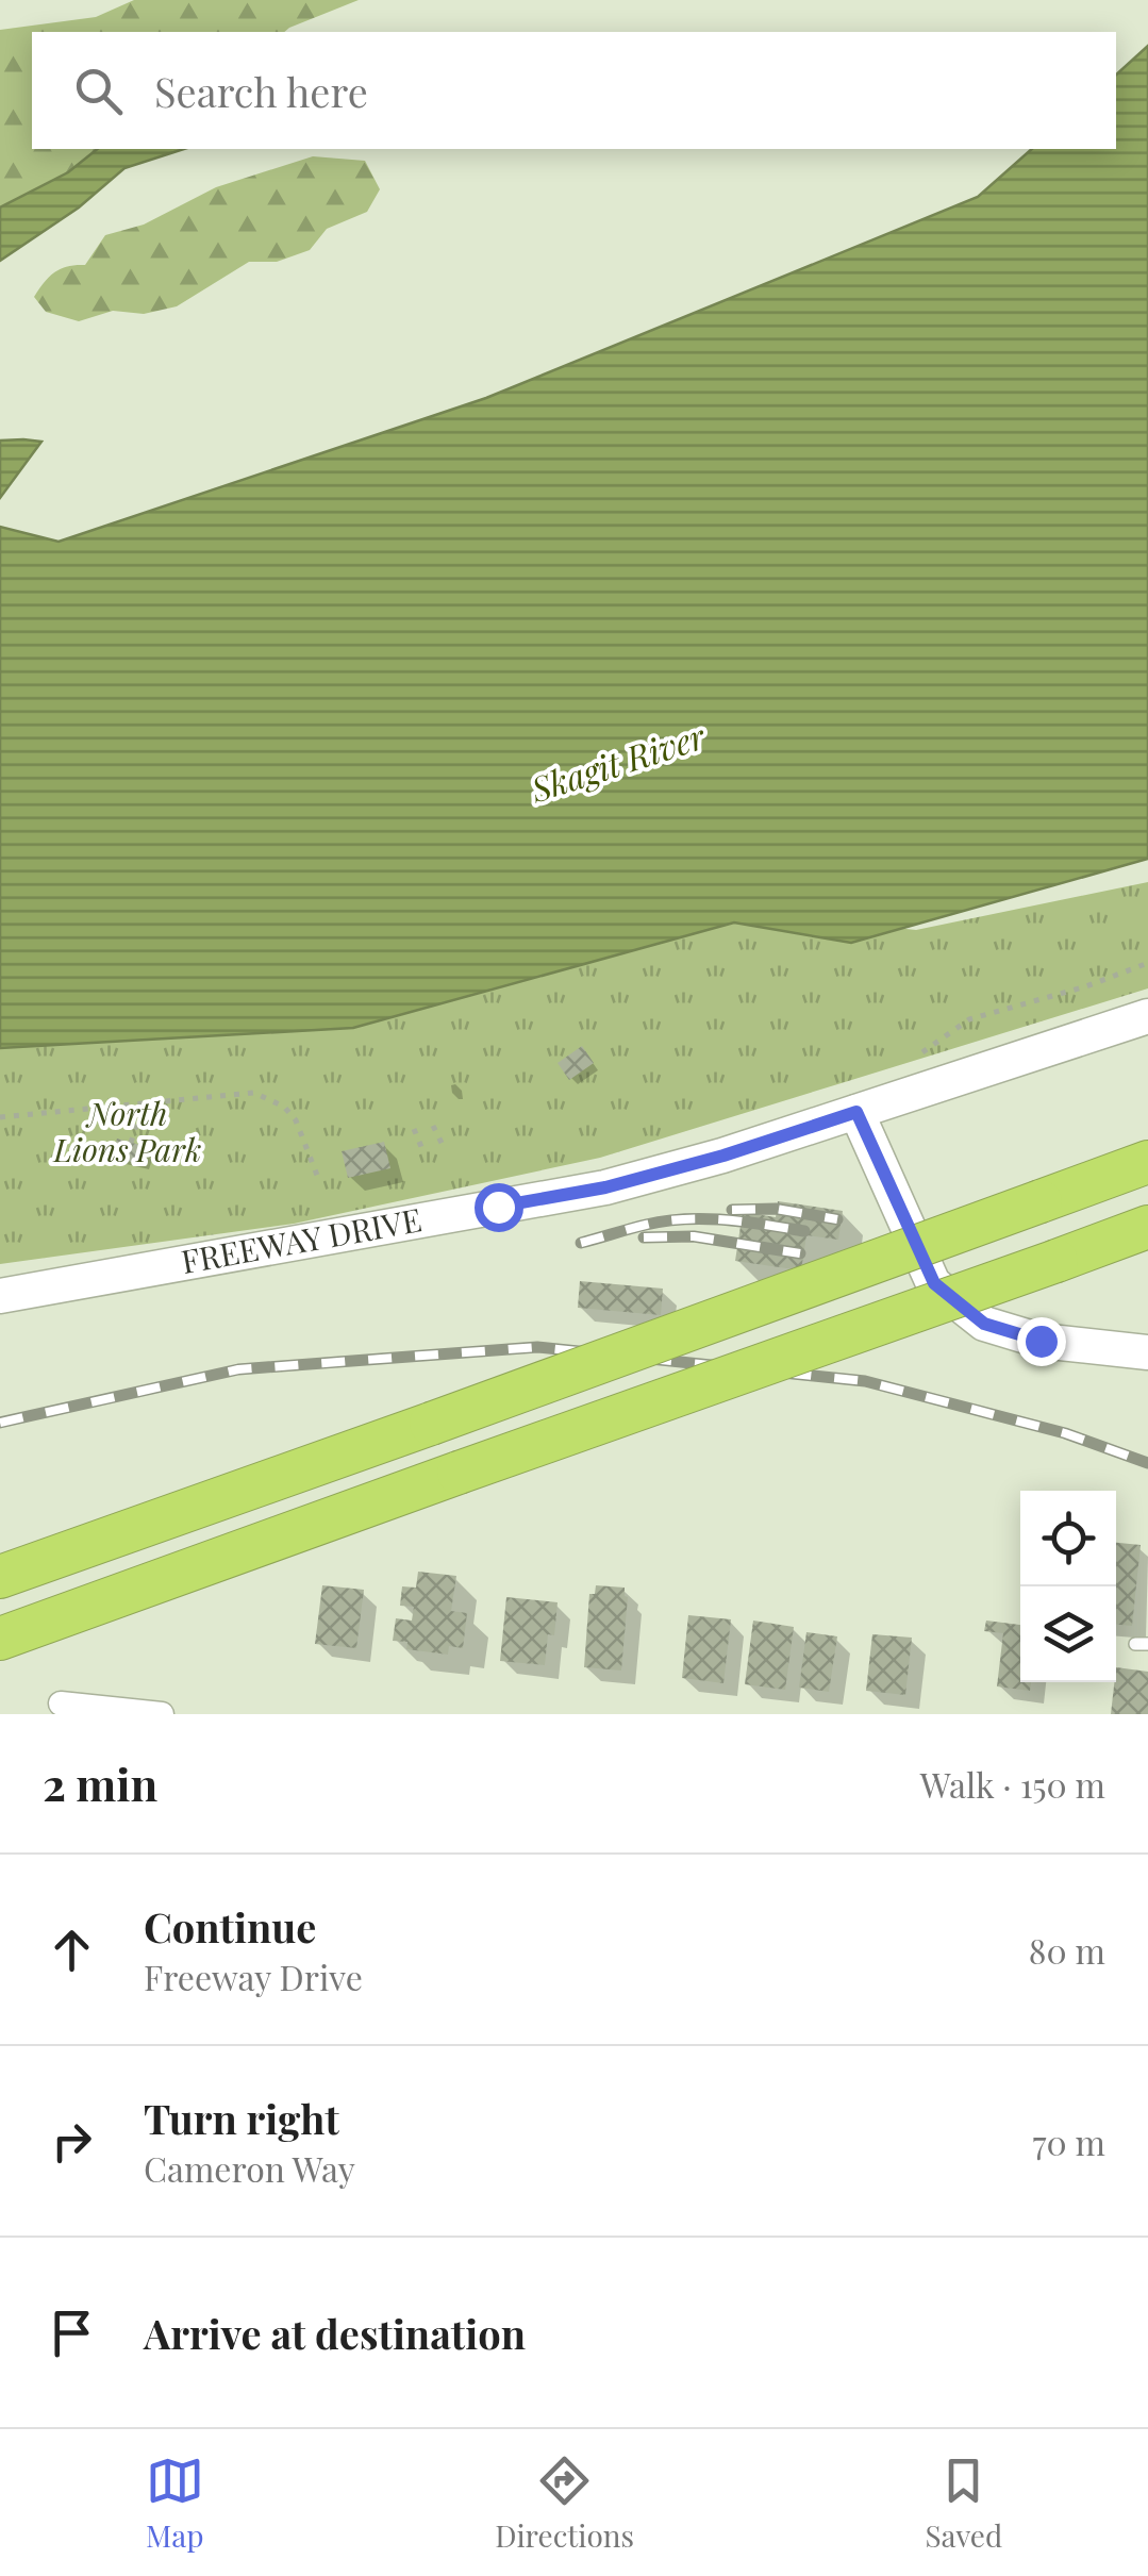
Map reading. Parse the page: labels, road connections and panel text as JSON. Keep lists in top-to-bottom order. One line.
{"streets":{"street":["FREEWAY DRIVE"]},"water":["Skagit River"],"parks":["North Lions Park"],"page":{"search":"Search here","heading":["2 min","Walk · 150 m"],"list":[["Continue","Freeway Drive","80 m"],["Turn right","Cameron Way","70 m"],"Arrive at destination"],"nav":["Map","Directions","Saved"]}}
